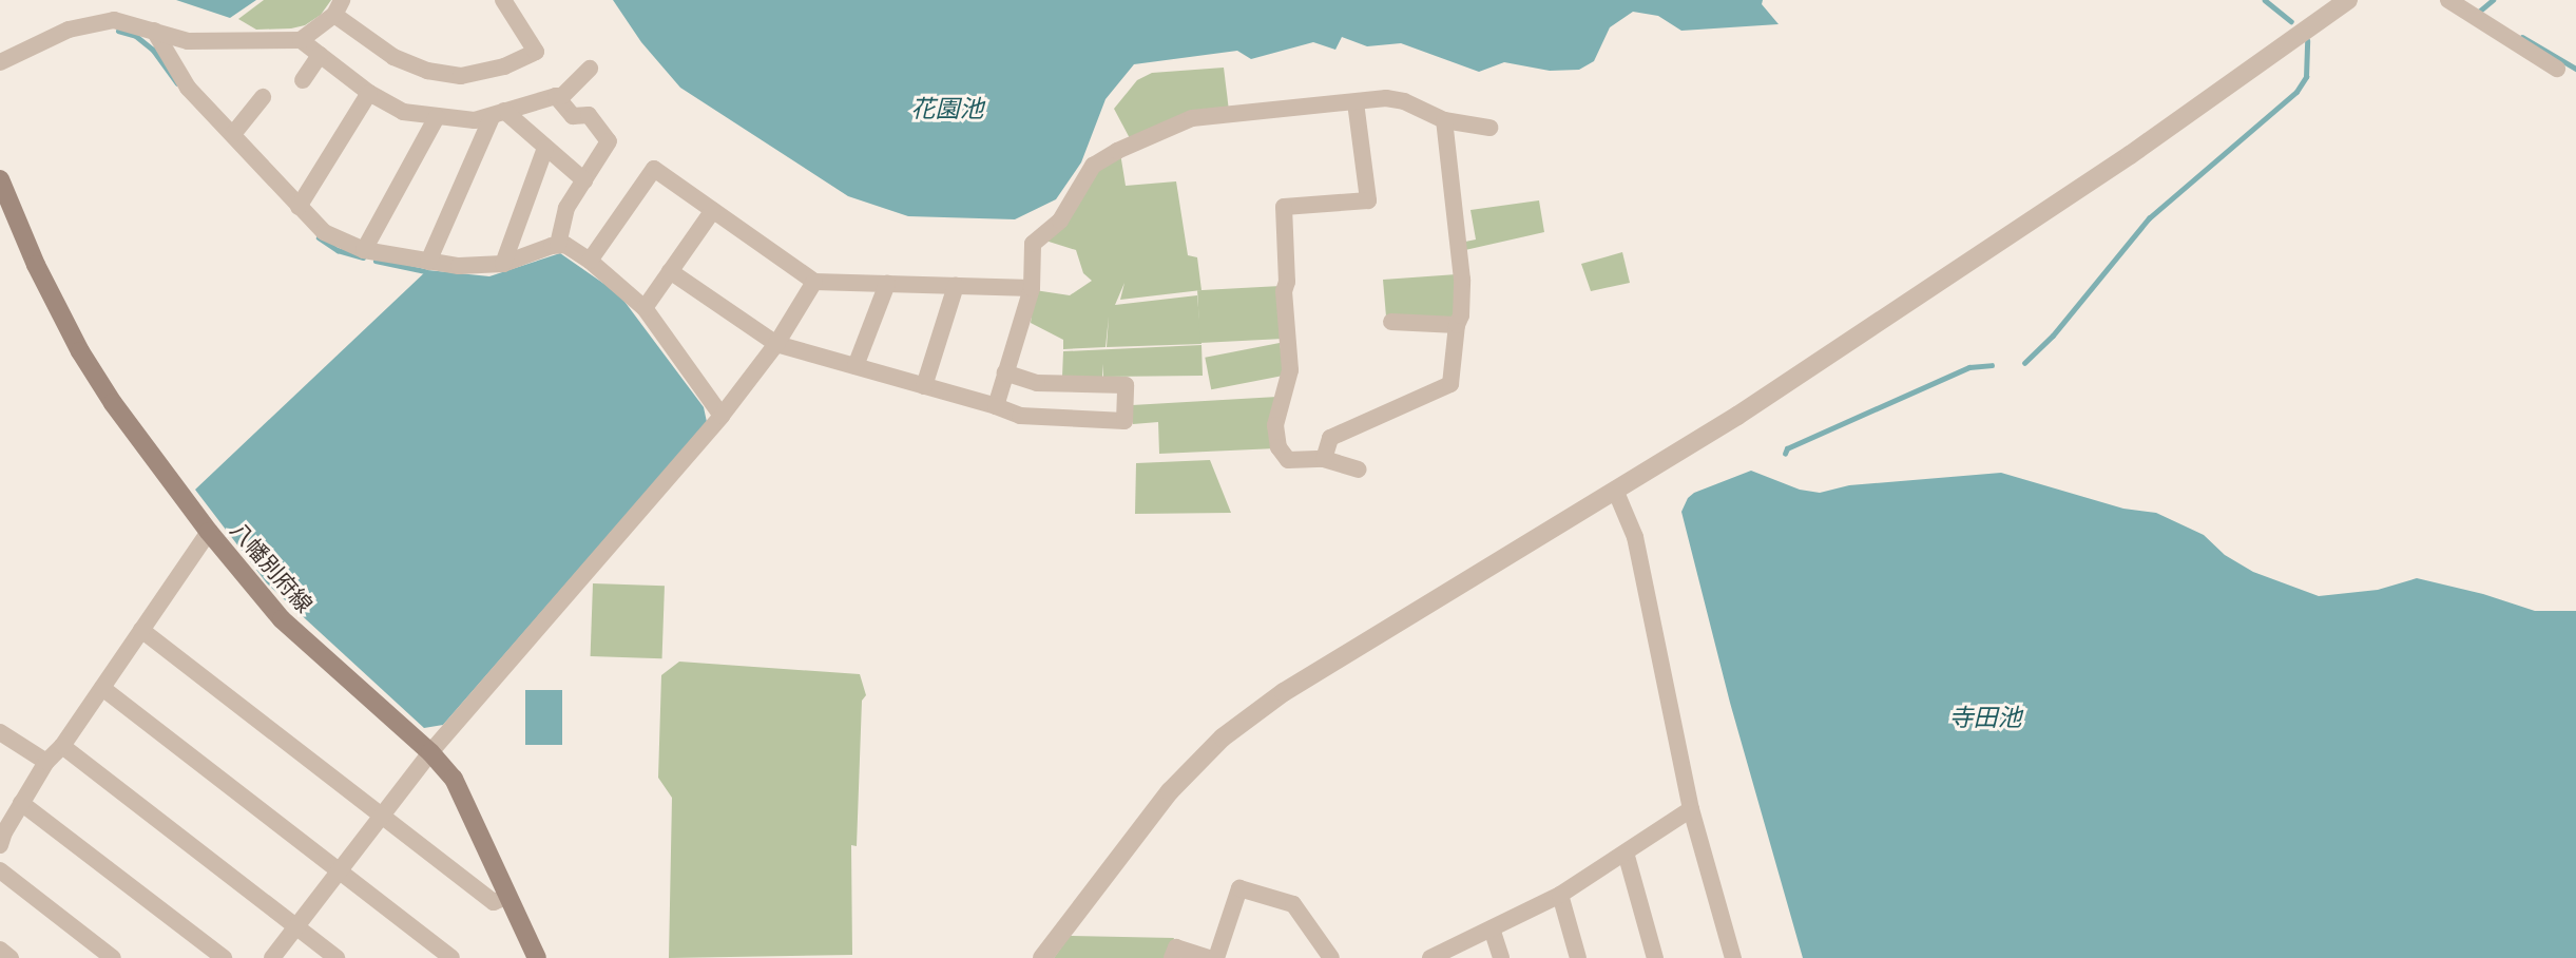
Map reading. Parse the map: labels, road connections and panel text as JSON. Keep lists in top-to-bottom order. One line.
{"streets":{"main road":["八幡別府線"]},"water":["花園池","寺田池"]}
